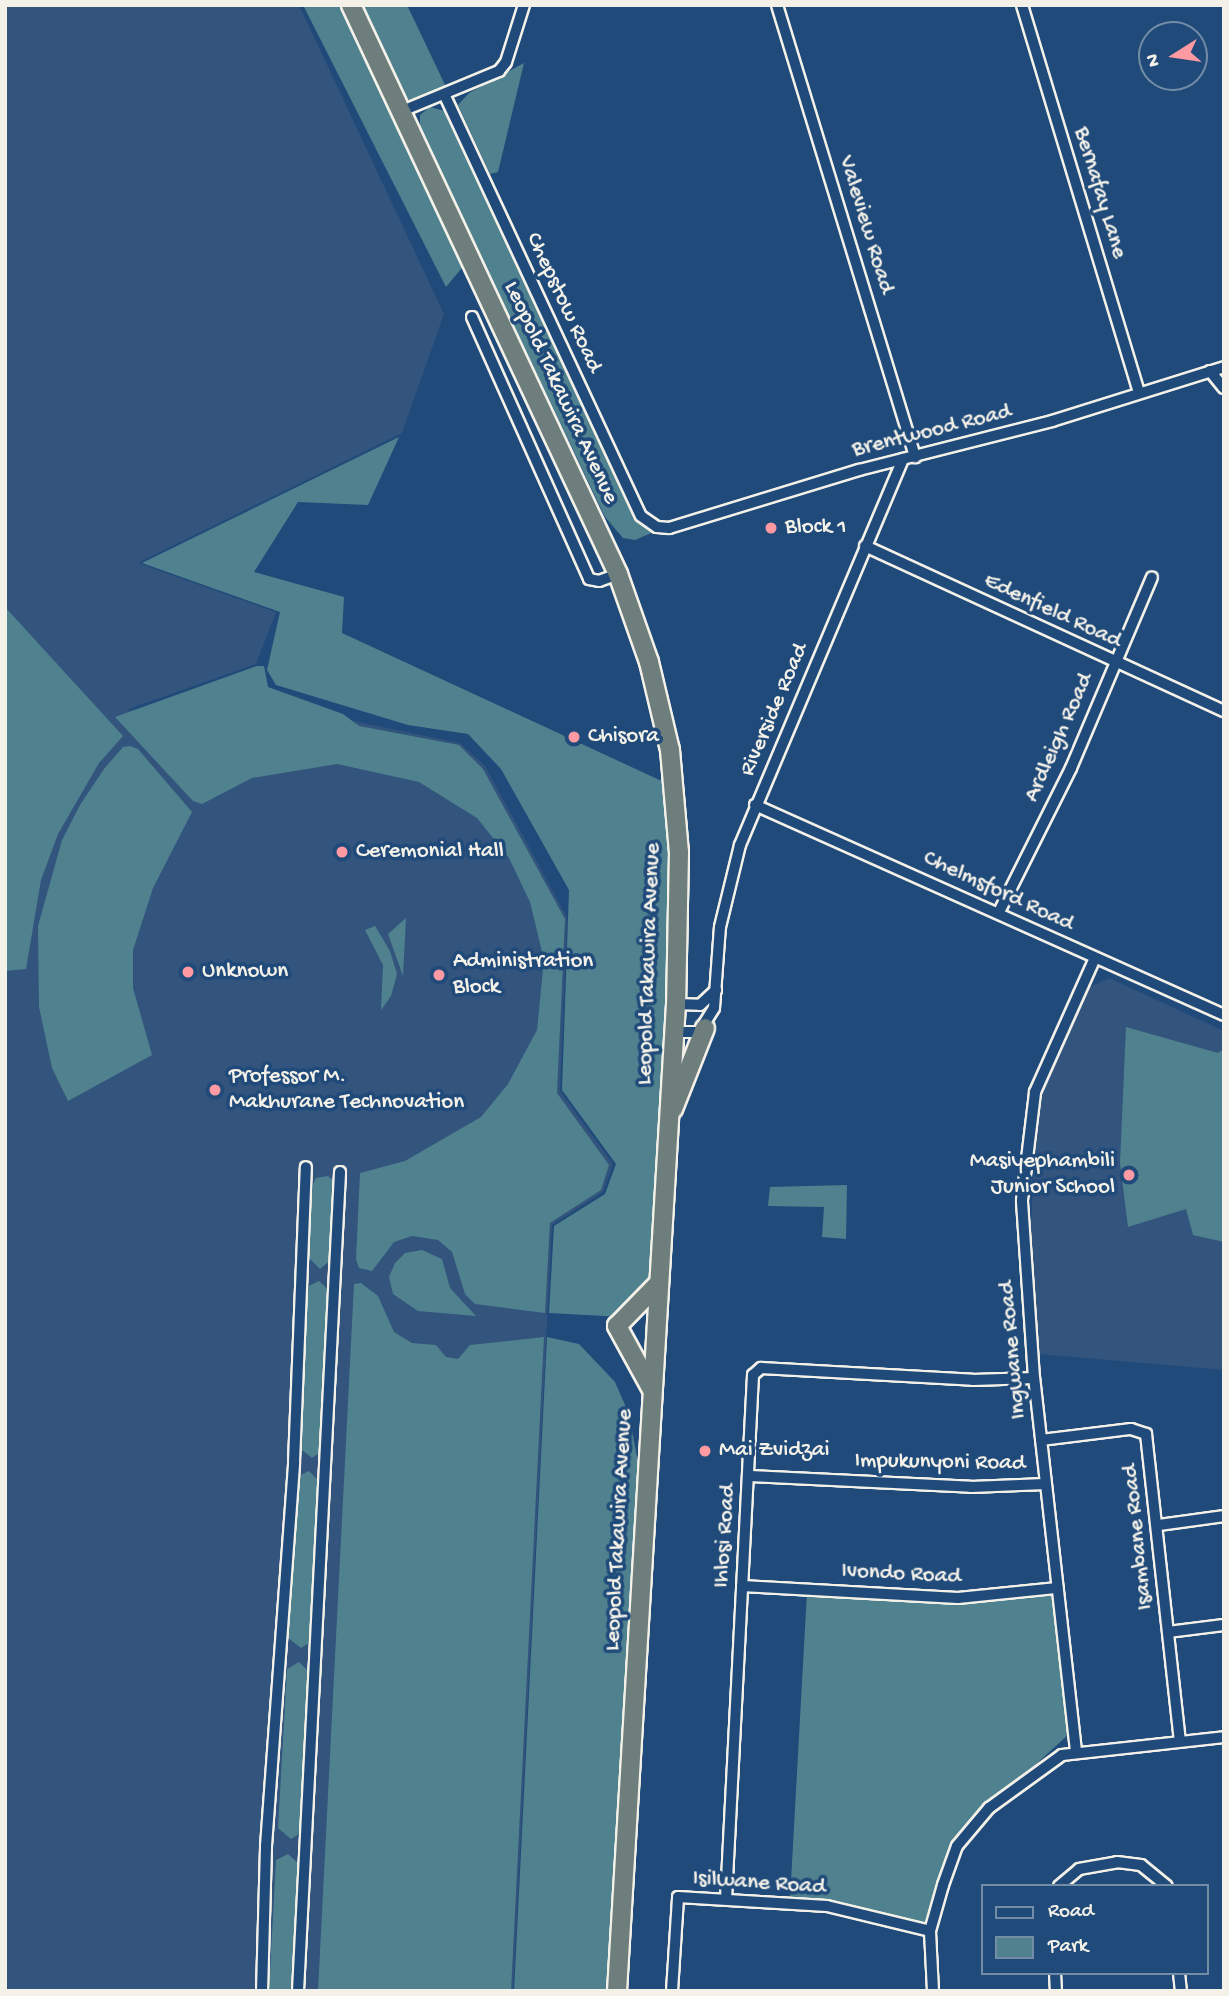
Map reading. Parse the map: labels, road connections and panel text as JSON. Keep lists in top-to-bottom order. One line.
{"streets":{"highway":["Leopold Takawira Avenue"],"street":["Bernafay Lane","Valeview Road","Chepstow Road","Brentwood Road","Edenfield Road","Riverside Road","Ardleigh Road","Chelmsford Road","Ingwane Road","Impukunyoni Road","Ihlosi Road","Isambane Road","Ivondo Road","Isilwane Road"]},"crossings":[["Bernafay Lane","Brentwood Road"],["Valeview Road","Brentwood Road"],["Chepstow Road","Brentwood Road"],["Brentwood Road","Riverside Road"],["Edenfield Road","Riverside Road"],["Edenfield Road","Ardleigh Road"],["Riverside Road","Chelmsford Road"],["Ardleigh Road","Chelmsford Road"],["Chelmsford Road","Ingwane Road"],["Ingwane Road","Impukunyoni Road"],["Ingwane Road","Ihlosi Road"],["Ingwane Road","Isambane Road"],["Ingwane Road","Ivondo Road"],["Impukunyoni Road","Ihlosi Road"],["Ihlosi Road","Ivondo Road"],["Ihlosi Road","Isilwane Road"]],"places":["Block 1","Chisora","Ceremonial Hall","Unknown","Administration Block","Professor M. Makhurane Technovation","Masiyephambili Junior School","Mai Zvidzai"],"legend":["Road","Park"],"north":"left"}
